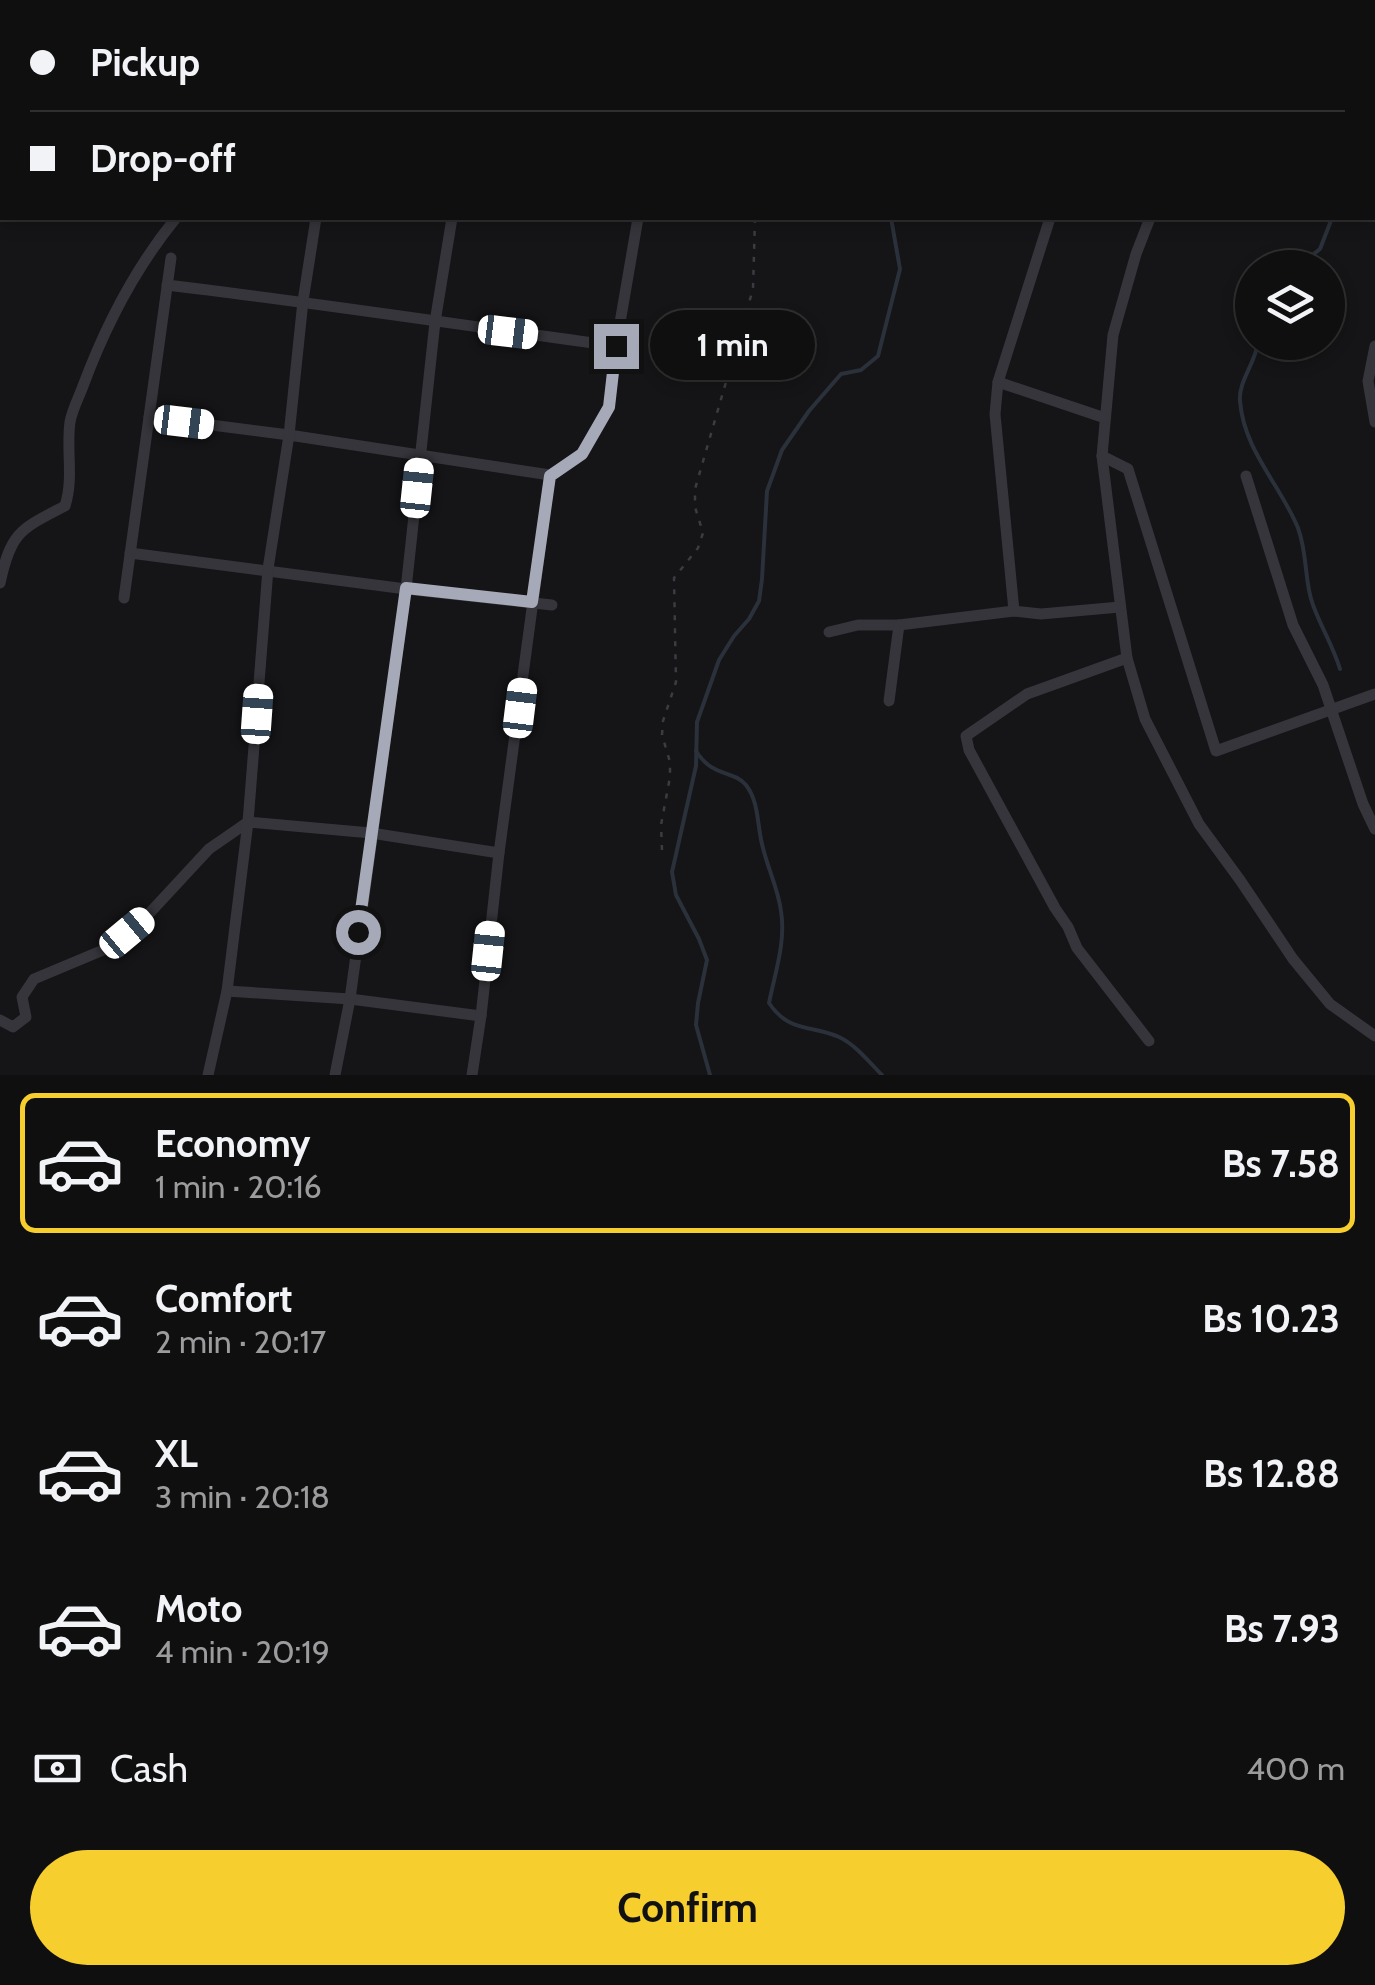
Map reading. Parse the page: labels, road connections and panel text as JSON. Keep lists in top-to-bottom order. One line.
{"page":{"banner":["Pickup","Drop-off"],"bubble":"1 min","list":[{"name":"Economy","note":"1 min · 20:16","value":"Bs 7.58"},{"name":"Comfort","note":"2 min · 20:17","value":"Bs 10.23"},{"name":"XL","note":"3 min · 20:18","value":"Bs 12.88"},{"name":"Moto","note":"4 min · 20:19","value":"Bs 7.93"}],"pay":["Cash","400 m"],"buttons":"Confirm"}}
